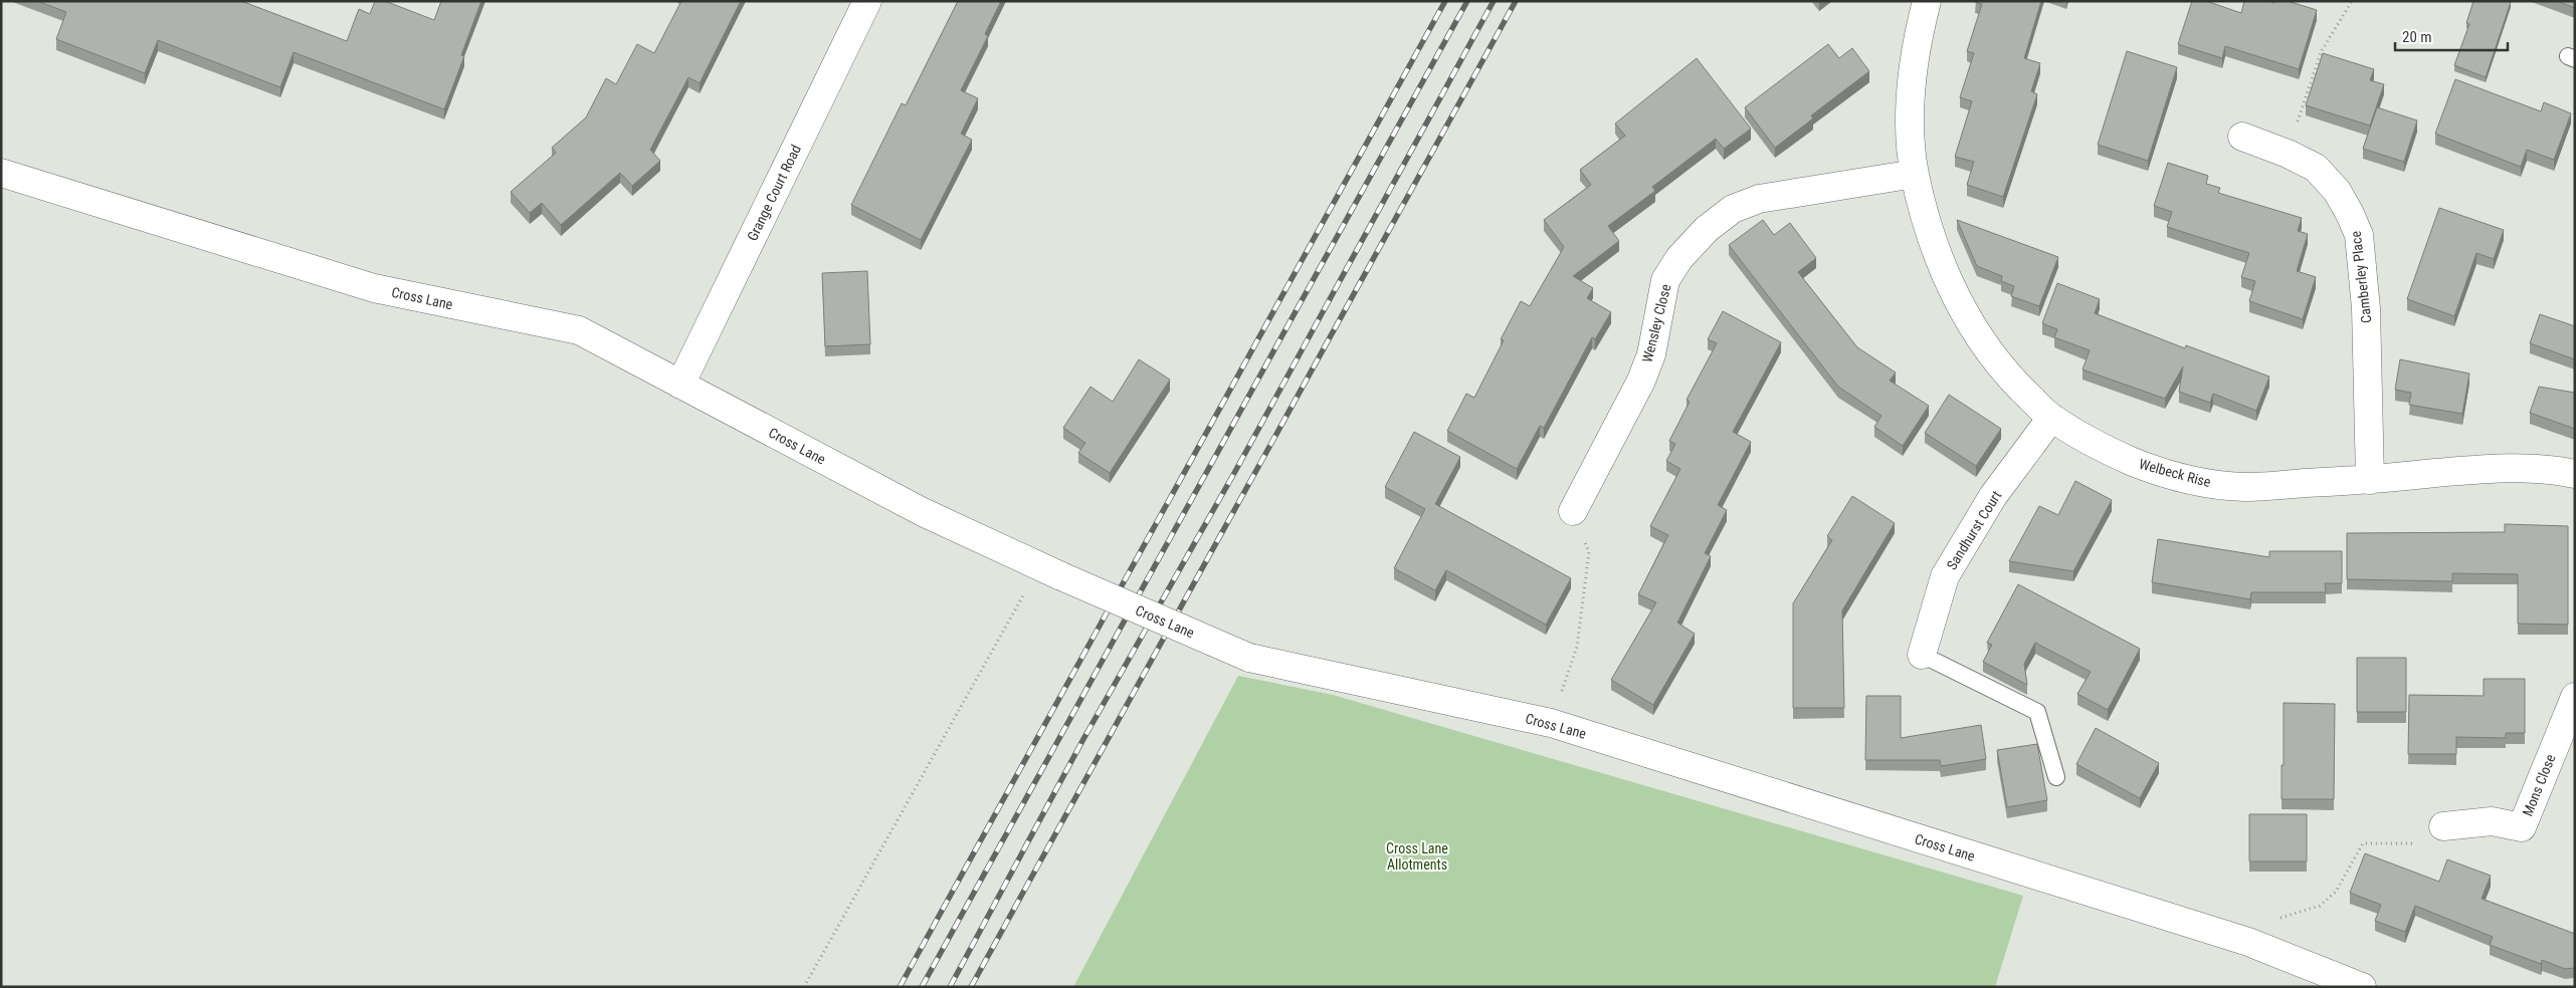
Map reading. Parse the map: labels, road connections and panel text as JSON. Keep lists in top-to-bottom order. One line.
{"streets":{"street":["Grange Court Road","Camberley Place","Cross Lane","Wensley Close","Welbeck Rise","Sandhurst Court","Mons Close"]},"crossings":[["Grange Court Road","Cross Lane"],["Camberley Place","Welbeck Rise"],["Wensley Close","Welbeck Rise"],["Welbeck Rise","Sandhurst Court"]],"parks":["Cross Lane Allotments"],"scale_bar":"20 m"}
